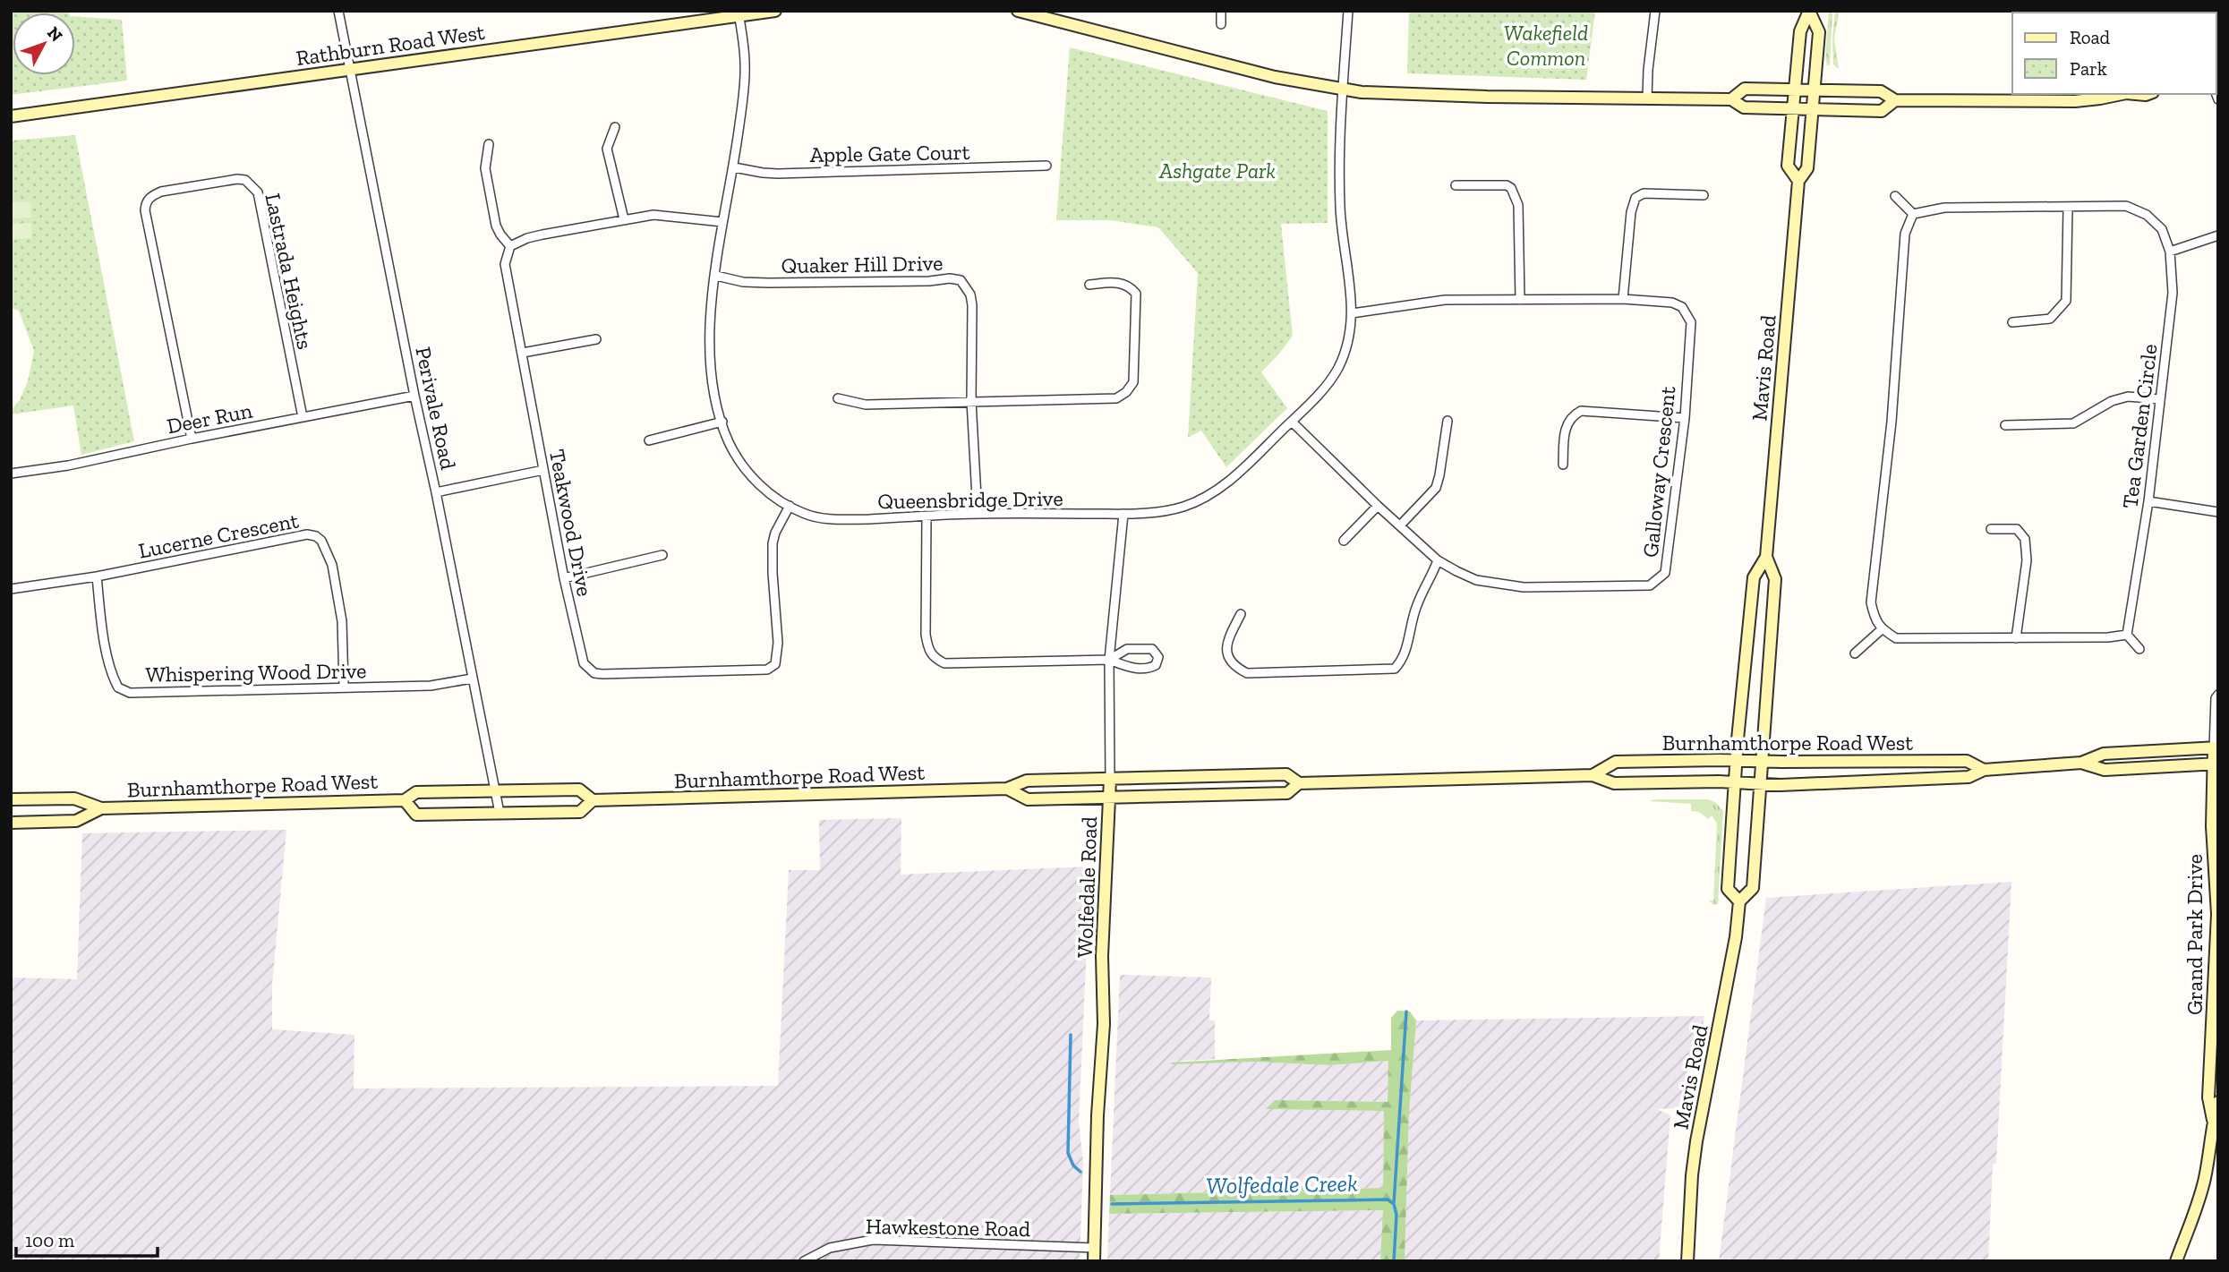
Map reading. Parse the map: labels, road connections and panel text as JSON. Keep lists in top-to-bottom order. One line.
{"streets":{"main road":["Rathburn Road West","Mavis Road","Burnhamthorpe Road West","Wolfedale Road","Grand Park Drive"],"street":["Apple Gate Court","Quaker Hill Drive","Lastrada Heights","Perivale Road","Deer Run","Tea Garden Circle","Galloway Crescent","Queensbridge Drive","Teakwood Drive","Lucerne Crescent","Whispering Wood Drive","Hawkestone Road"]},"crossings":[["Rathburn Road West","Perivale Road"],["Rathburn Road West","Queensbridge Drive"],["Apple Gate Court","Queensbridge Drive"],["Quaker Hill Drive","Queensbridge Drive"],["Lastrada Heights","Deer Run"],["Mavis Road","Burnhamthorpe Road West"],["Perivale Road","Deer Run"],["Perivale Road","Whispering Wood Drive"],["Perivale Road","Burnhamthorpe Road West"],["Galloway Crescent","Queensbridge Drive"],["Queensbridge Drive","Teakwood Drive"],["Queensbridge Drive","Wolfedale Road"],["Lucerne Crescent","Whispering Wood Drive"],["Burnhamthorpe Road West","Wolfedale Road"],["Burnhamthorpe Road West","Grand Park Drive"],["Wolfedale Road","Hawkestone Road"]],"water":["Wolfedale Creek"],"parks":["Wakefield Common","Ashgate Park"],"legend":["Road","Park"],"scale_bar":"100 m","north":"top right"}
